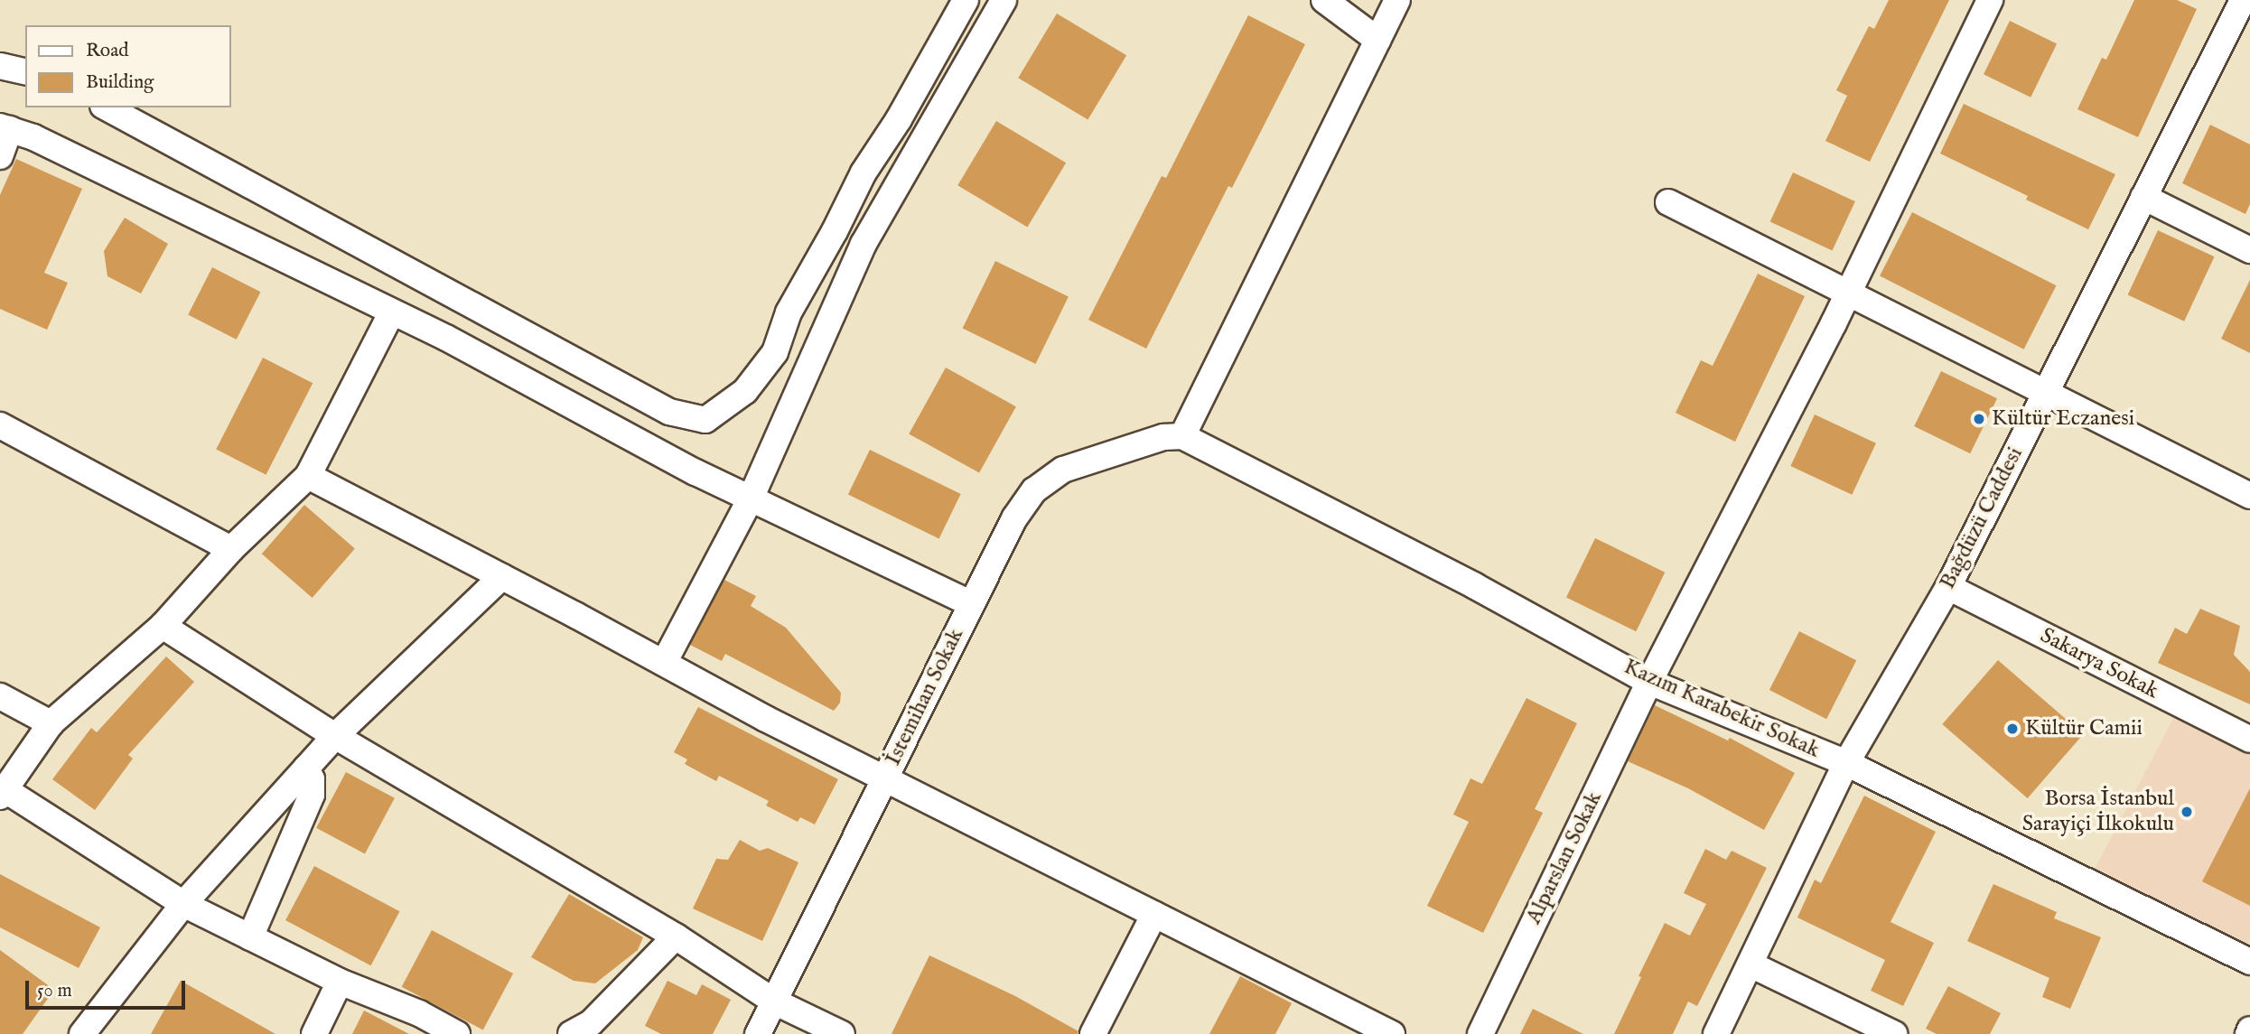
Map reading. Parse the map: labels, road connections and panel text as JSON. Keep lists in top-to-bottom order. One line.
{"streets":{"street":["Bağdüzü Caddesi","Sakarya Sokak","İstemihan Sokak","Kazım Karabekir Sokak","Alparslan Sokak"]},"crossings":[["Bağdüzü Caddesi","Sakarya Sokak"],["Bağdüzü Caddesi","Kazım Karabekir Sokak"],["İstemihan Sokak","Kazım Karabekir Sokak"],["Kazım Karabekir Sokak","Alparslan Sokak"]],"places":["Kültür Eczanesi","Kültür Camii","Borsa İstanbul Sarayiçi İlkokulu"],"legend":["Road","Building"],"scale_bar":"50 m"}
